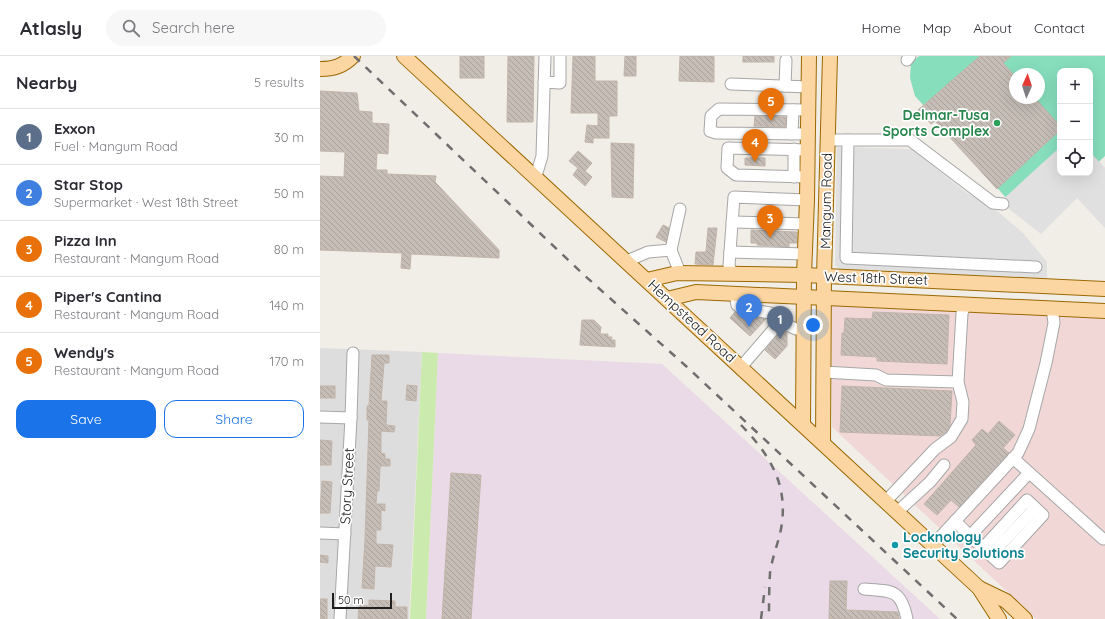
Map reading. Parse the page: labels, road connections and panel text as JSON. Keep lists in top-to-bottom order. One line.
{"streets":{"main road":["Mangum Road","West 18th Street","Hempstead Road"],"street":["Story Street"]},"crossings":[["Mangum Road","West 18th Street"],["Mangum Road","Hempstead Road"],["West 18th Street","Hempstead Road"]],"places":["Delmar-Tusa Sports Complex","Locknology Security Solutions"],"scale_bar":"50 m","north":"top","page":{"header":"Atlasly","search":"Search here","nav":["Home","Map","About","Contact"],"heading":["Nearby","5 results"],"map_buttons":["+","−"],"pins":["5","4","3","2","1"],"list":[{"mark":"1","name":"Exxon","note":"Fuel · Mangum Road","value":"30 m"},{"mark":"2","name":"Star Stop","note":"Supermarket · West 18th Street","value":"50 m"},{"mark":"3","name":"Pizza Inn","note":"Restaurant · Mangum Road","value":"80 m"},{"mark":"4","name":"Piper's Cantina","note":"Restaurant · Mangum Road","value":"140 m"},{"mark":"5","name":"Wendy's","note":"Restaurant · Mangum Road","value":"170 m"}],"buttons":["Save","Share"],"scale":"50 m"}}
